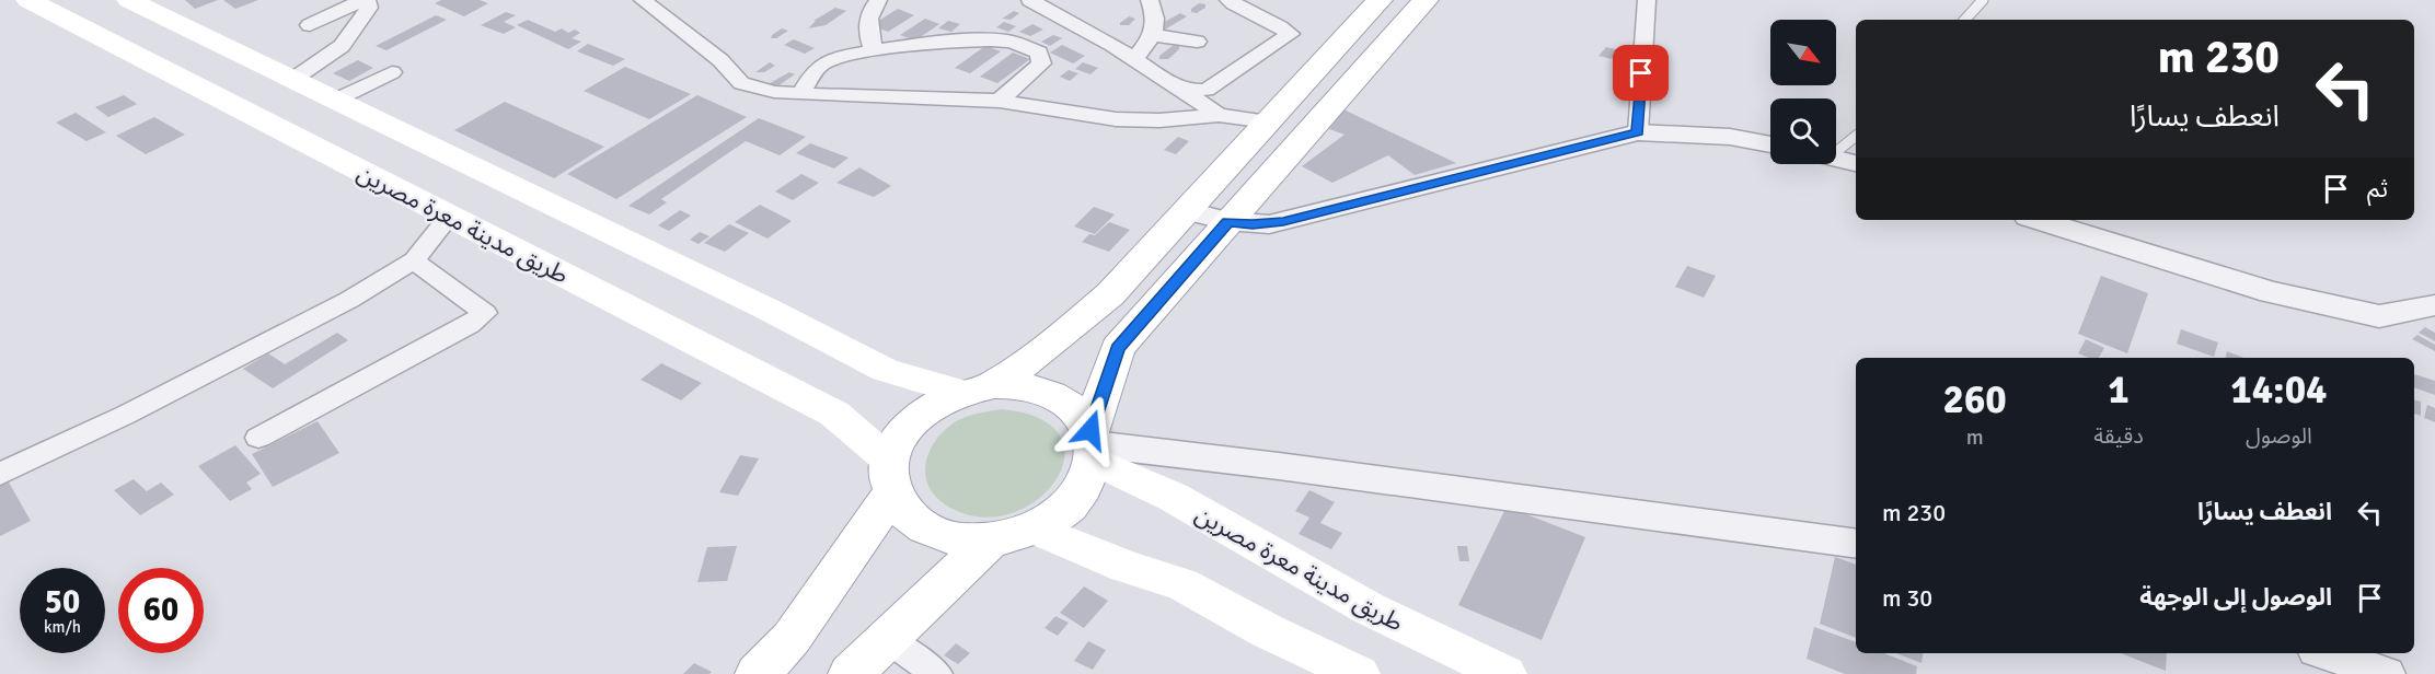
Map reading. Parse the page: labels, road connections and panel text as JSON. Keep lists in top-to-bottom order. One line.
{"streets":{"main road":["طريق مدينة معرة مصرين"]},"north":"bottom right","page":{"turn":["230 m","انعطف يسارًا"],"then":"ثم","eta":["14:04","الوصول","1","دقيقة","260","m"],"list":[{"name":"انعطف يسارًا","value":"230 m"},{"name":"الوصول إلى الوجهة","value":"30 m"}],"speed":"50 km/h","limit":"60"}}
